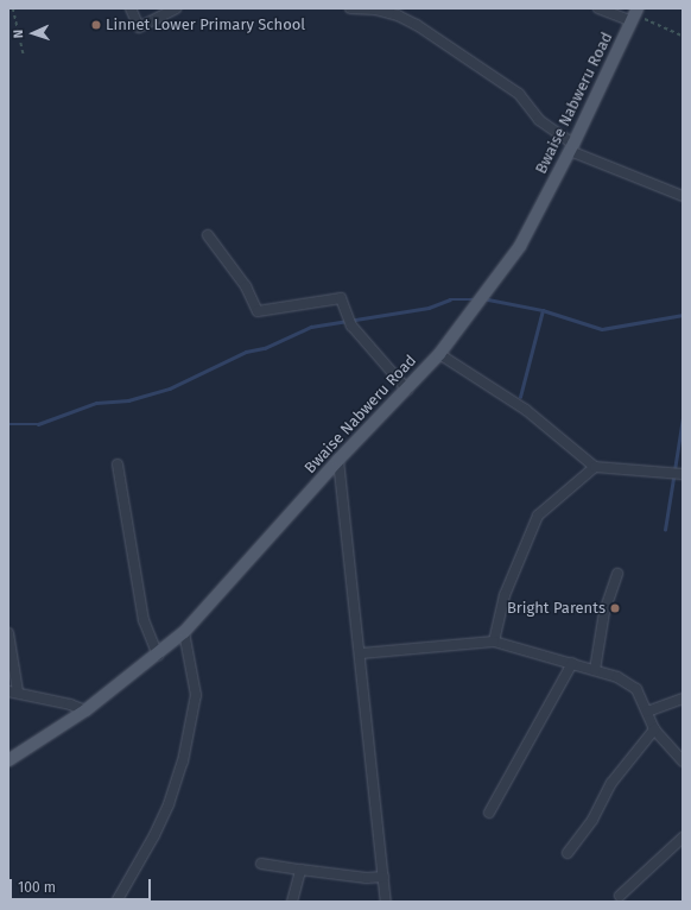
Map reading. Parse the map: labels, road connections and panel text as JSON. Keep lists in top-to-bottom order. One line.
{"streets":{"main road":["Bwaise Nabweru Road"]},"places":["Linnet Lower Primary School","Bright Parents"],"scale_bar":"100 m","north":"left"}
